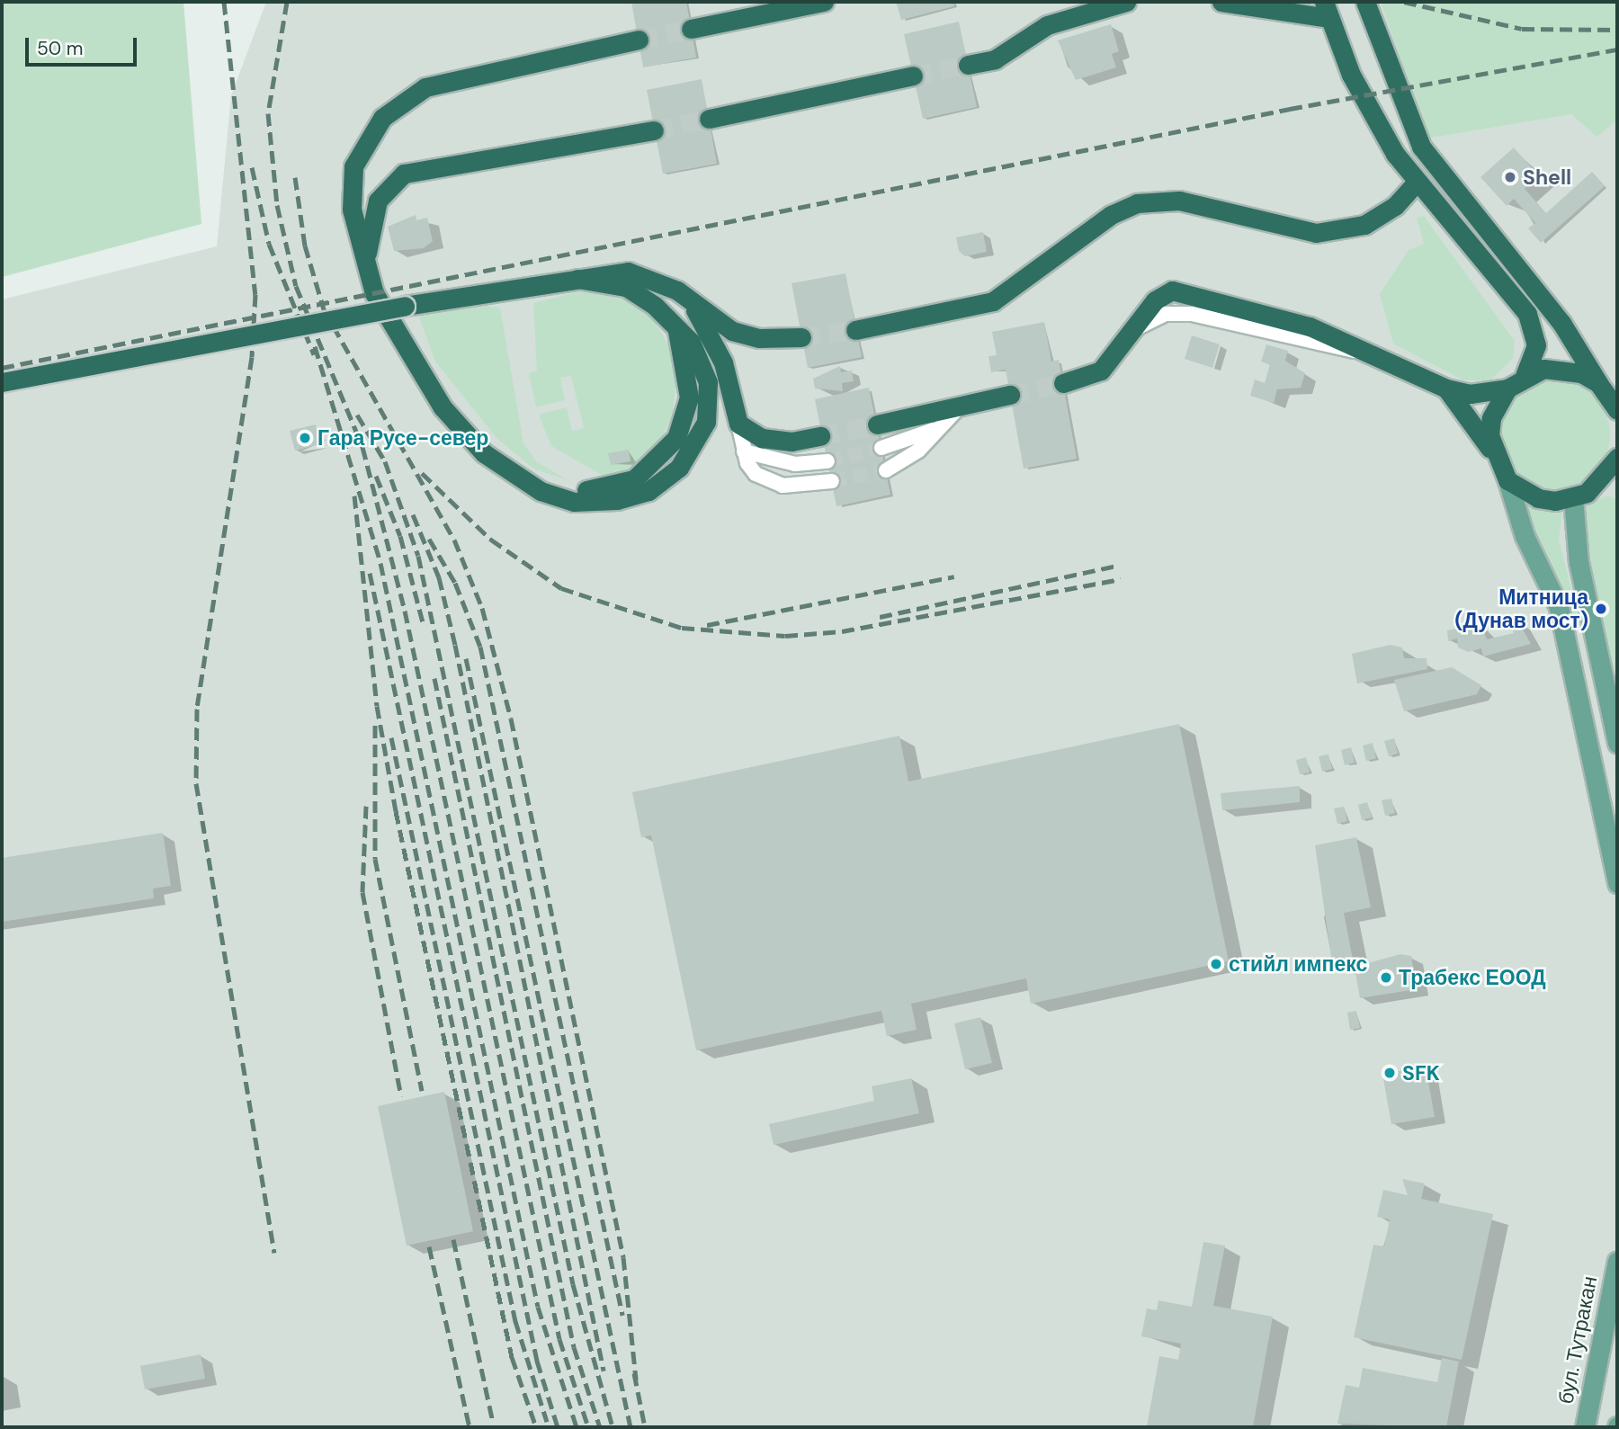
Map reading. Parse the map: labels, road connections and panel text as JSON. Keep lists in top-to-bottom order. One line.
{"streets":{"main road":["бул. Тутракан"]},"places":["Shell","Гара Русе-север","Митница (Дунав мост)","стийл импекс","Трабекс ЕООД","SFK"],"scale_bar":"50 m"}
